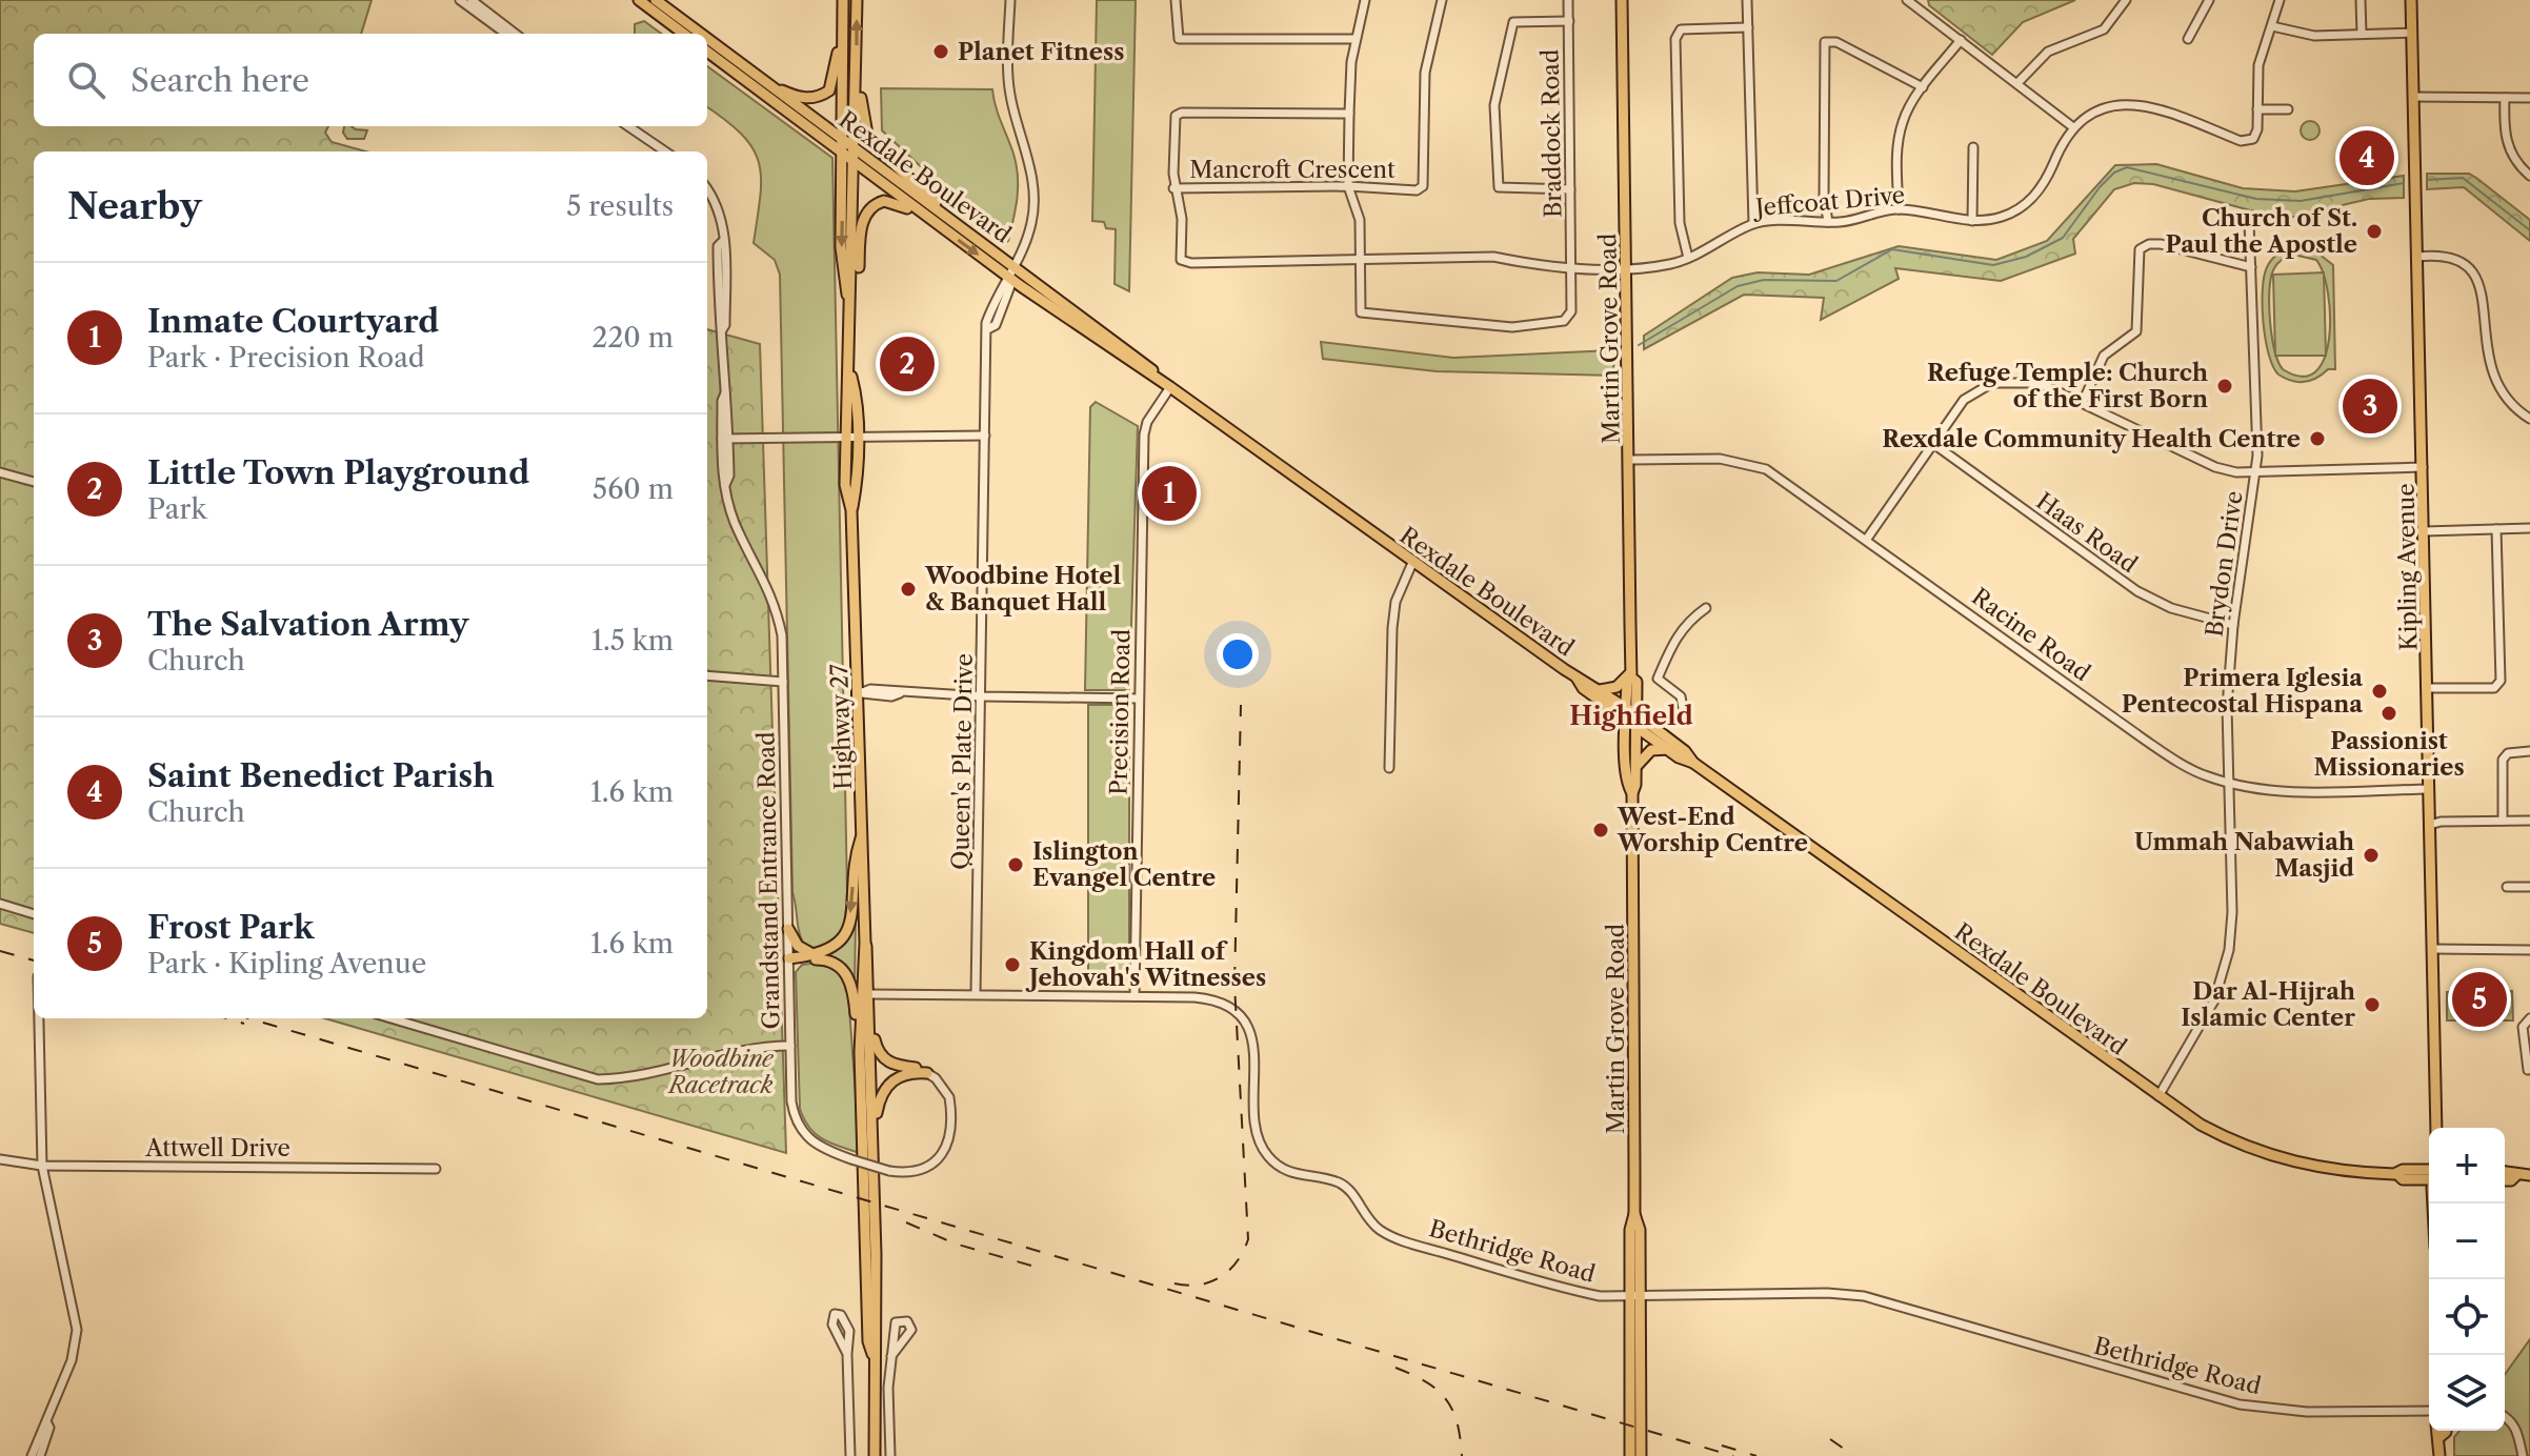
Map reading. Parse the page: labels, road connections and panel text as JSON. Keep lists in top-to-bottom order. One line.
{"streets":{"main road":["Rexdale Boulevard","Martin Grove Road","Kipling Avenue","Highway 27"],"street":["Braddock Road","Mancroft Crescent","Jeffcoat Drive","Haas Road","Brydon Drive","Racine Road","Precision Road","Queen's Plate Drive","Grandstand Entrance Road","Attwell Drive","Bethridge Road"]},"crossings":[["Braddock Road","Jeffcoat Drive"],["Mancroft Crescent","Jeffcoat Drive"],["Rexdale Boulevard","Martin Grove Road"],["Rexdale Boulevard","Brydon Drive"],["Rexdale Boulevard","Precision Road"],["Rexdale Boulevard","Highway 27"],["Rexdale Boulevard","Queen's Plate Drive"],["Jeffcoat Drive","Martin Grove Road"],["Martin Grove Road","Racine Road"],["Martin Grove Road","Bethridge Road"],["Haas Road","Brydon Drive"],["Brydon Drive","Racine Road"],["Kipling Avenue","Racine Road"],["Precision Road","Bethridge Road"],["Highway 27","Bethridge Road"],["Queen's Plate Drive","Bethridge Road"]],"districts":["Highfield"],"parks":["Woodbine Racetrack"],"places":["Planet Fitness","Church of St. Paul the Apostle","Refuge Temple: Church of the First Born","Rexdale Community Health Centre","Woodbine Hotel & Banquet Hall","Primera Iglesia Pentecostal Hispana","Passionist Missionaries","West-End Worship Centre","Ummah Nabawiah Masjid","Islington Evangel Centre","Kingdom Hall of Jehovah's Witnesses","Dar Al-Hijrah Islamic Center"],"page":{"search":"Search here","pins":["4","2","3","1","5"],"heading":["Nearby","5 results"],"list":[{"mark":"1","name":"Inmate Courtyard","note":"Park · Precision Road","value":"220 m"},{"mark":"2","name":"Little Town Playground","note":"Park","value":"560 m"},{"mark":"3","name":"The Salvation Army","note":"Church","value":"1.5 km"},{"mark":"4","name":"Saint Benedict Parish","note":"Church","value":"1.6 km"},{"mark":"5","name":"Frost Park","note":"Park · Kipling Avenue","value":"1.6 km"}],"map_buttons":["+","−"]}}
